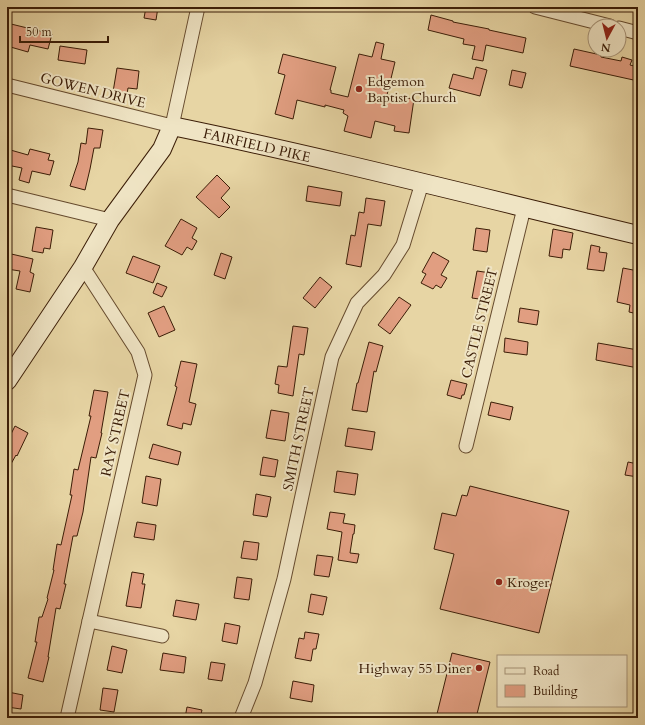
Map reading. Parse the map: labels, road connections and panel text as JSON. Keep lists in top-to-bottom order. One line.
{"streets":{"street":["GOWEN DRIVE","FAIRFIELD PIKE","CASTLE STREET","RAY STREET","SMITH STREET"]},"crossings":[["GOWEN DRIVE","FAIRFIELD PIKE"],["FAIRFIELD PIKE","CASTLE STREET"],["FAIRFIELD PIKE","SMITH STREET"]],"places":["Edgemon Baptist Church","Kroger","Highway 55 Diner"],"legend":["Road","Building"],"scale_bar":"50 m","north":"bottom"}
